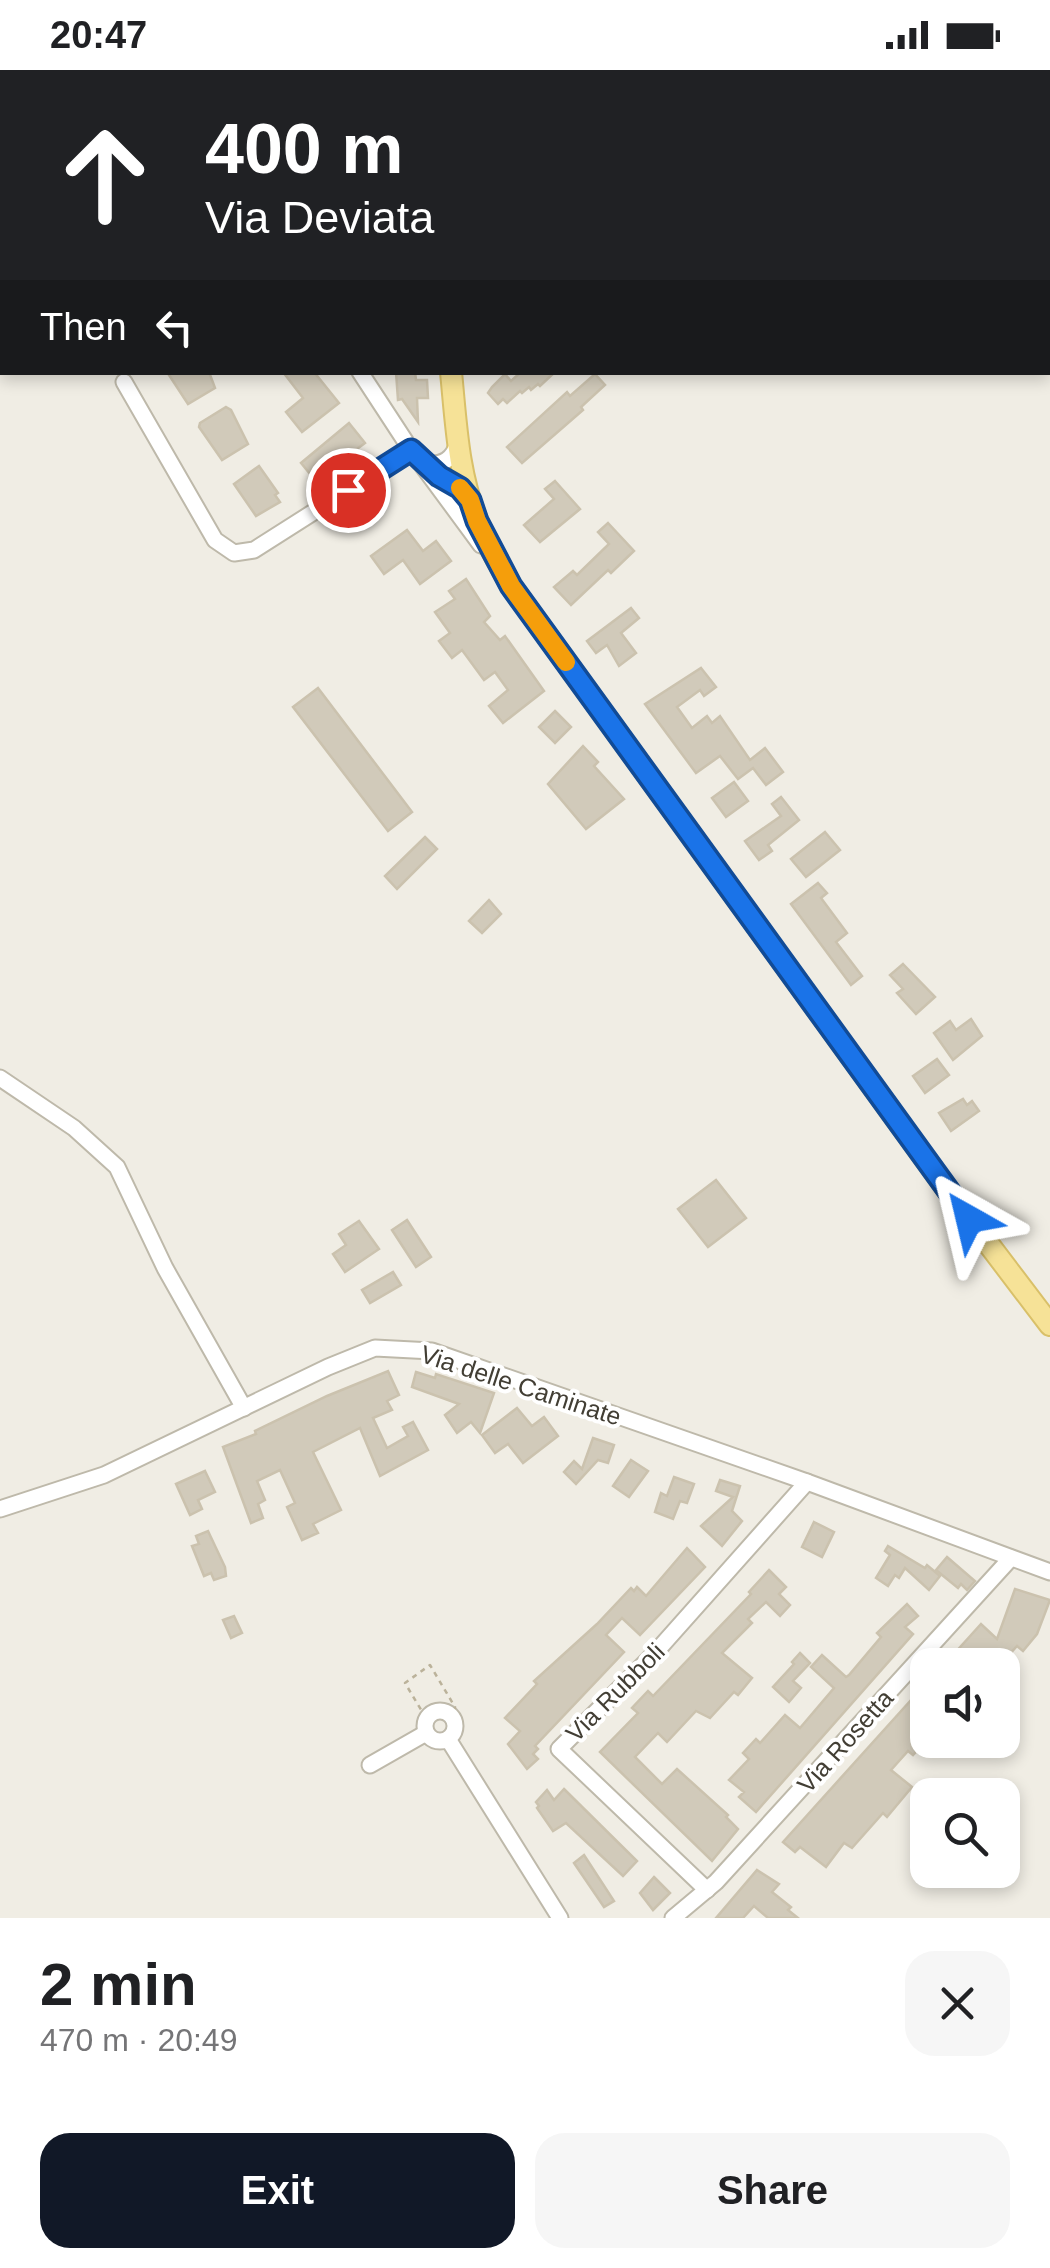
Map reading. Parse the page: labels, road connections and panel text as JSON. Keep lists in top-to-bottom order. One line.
{"streets":{"street":["Via delle Caminate","Via Rubboli","Via Rosetta"]},"crossings":[["Via delle Caminate","Via Rubboli"],["Via delle Caminate","Via Rosetta"],["Via Rubboli","Via Rosetta"]],"page":{"status":"20:47","turn":["400 m","Via Deviata"],"then":"Then","heading":["2 min","470 m · 20:49"],"buttons":["Exit","Share"]}}
